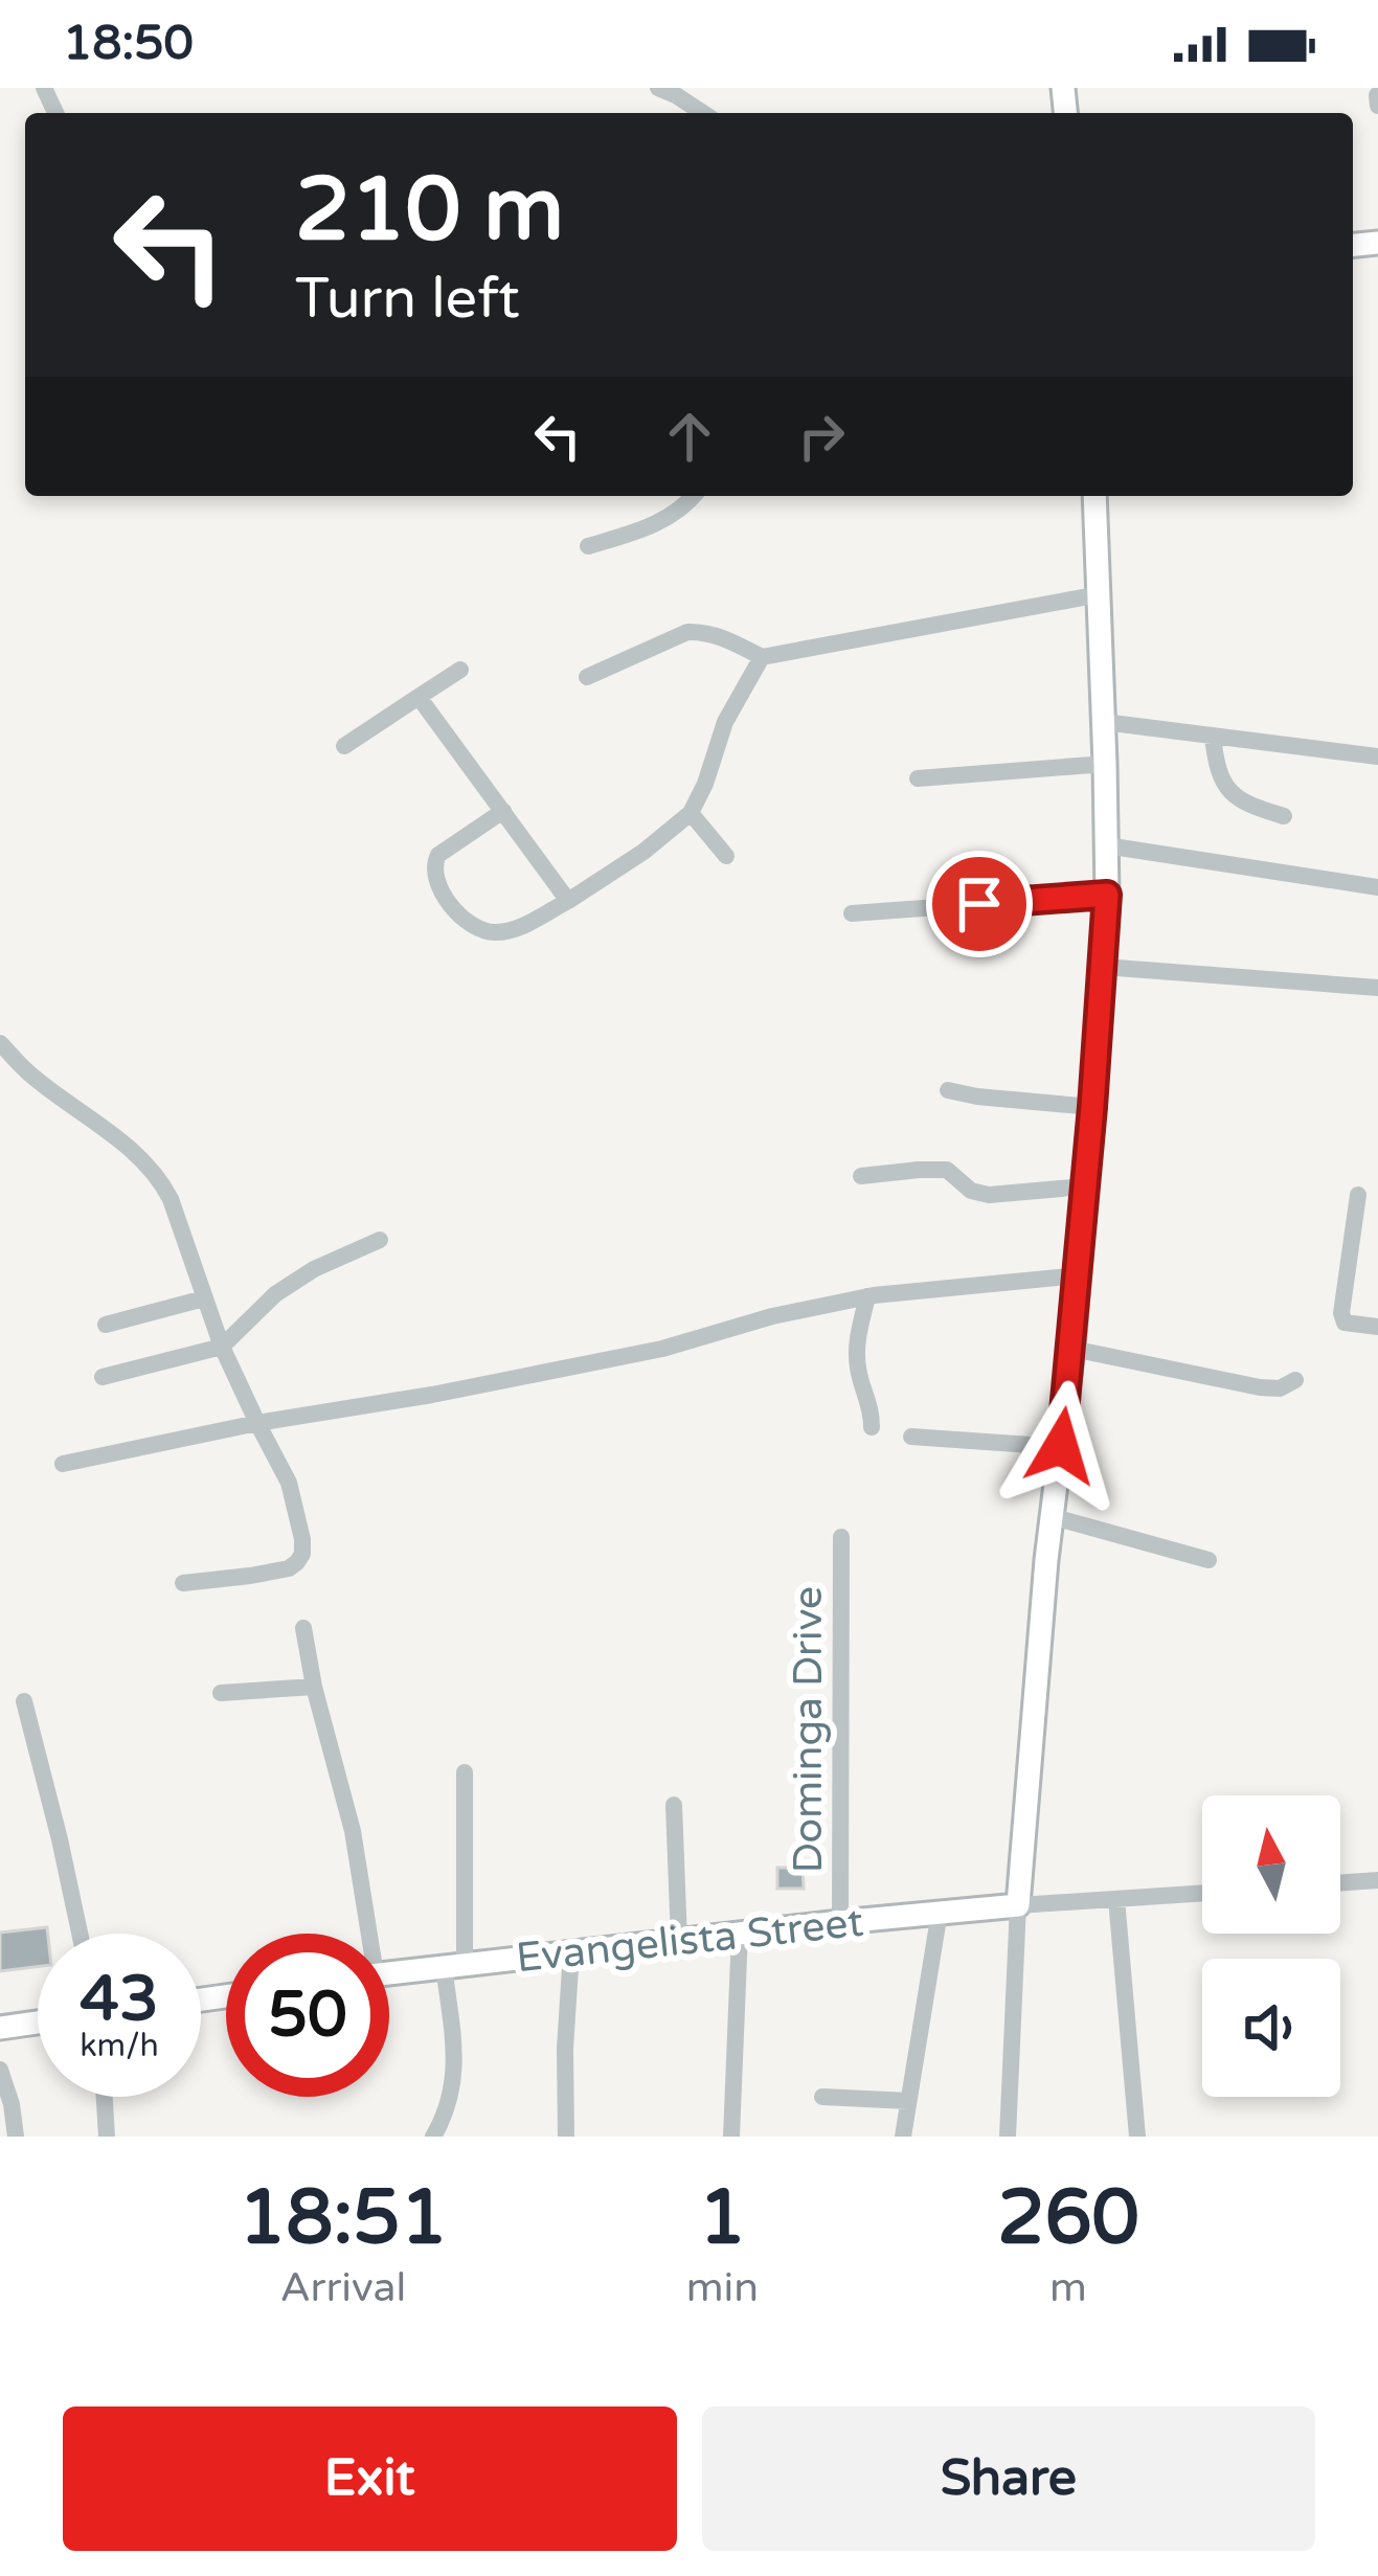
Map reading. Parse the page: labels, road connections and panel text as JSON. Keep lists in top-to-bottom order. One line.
{"streets":{"main road":["Evangelista Street"],"street":["Dominga Drive"]},"crossings":[["Dominga Drive","Evangelista Street"]],"north":"top","page":{"status":"18:50","turn":["210 m","Turn left"],"speed":"43 km/h","limit":"50","eta":["18:51","Arrival","1","min","260","m"],"buttons":["Exit","Share"]}}
